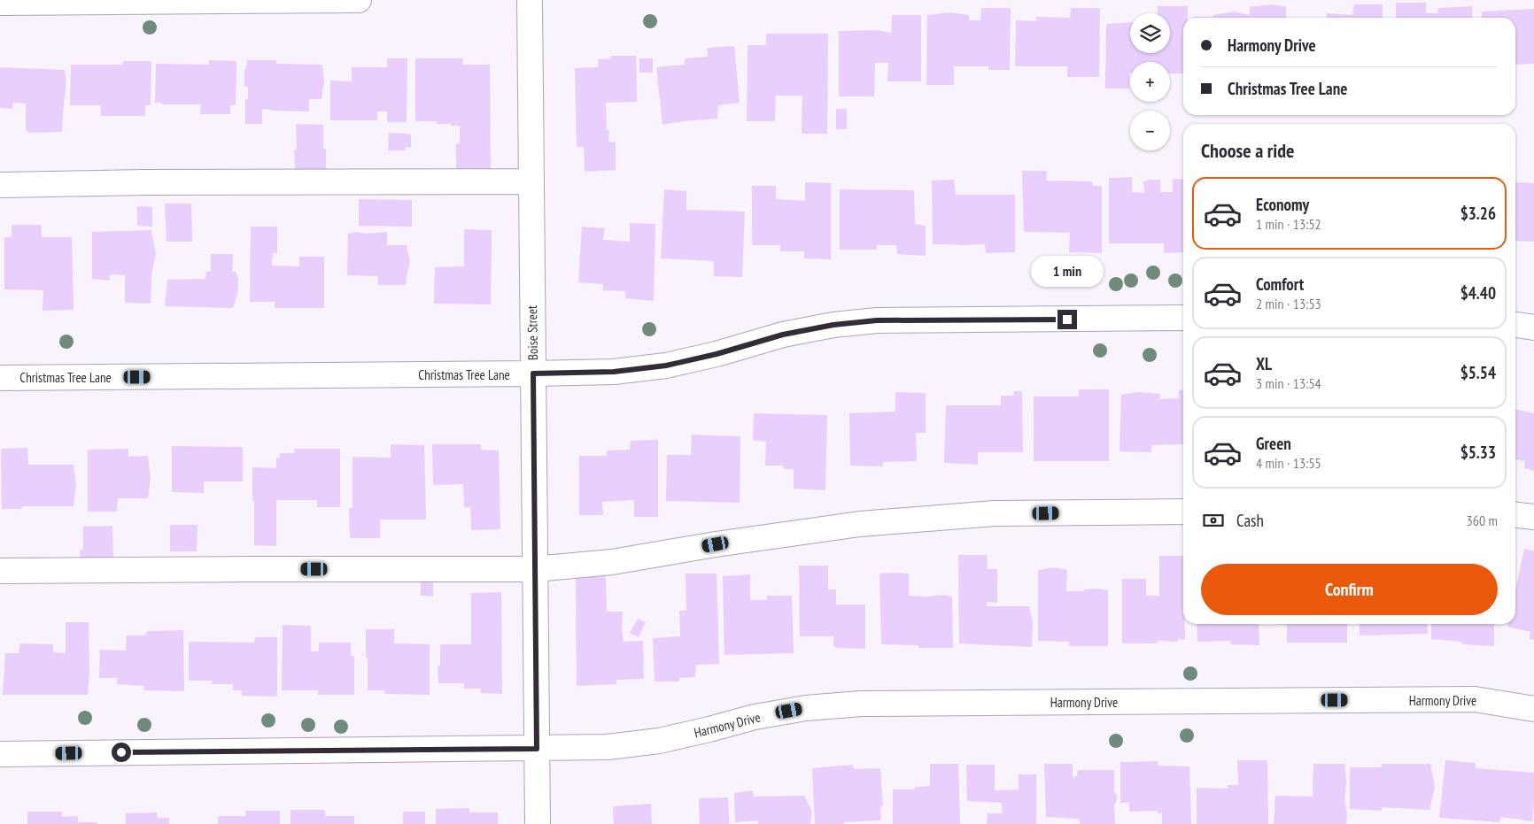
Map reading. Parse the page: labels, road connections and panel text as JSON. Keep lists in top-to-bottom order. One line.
{"streets":{"street":["Boise Street","Christmas Tree Lane","Harmony Drive"]},"crossings":[["Boise Street","Christmas Tree Lane"],["Boise Street","Harmony Drive"]],"page":{"map_buttons":["+","−"],"banner":["Harmony Drive","Christmas Tree Lane"],"heading":"Choose a ride","list":[{"name":"Economy","note":"1 min · 13:52","value":"$3.26"},{"name":"Comfort","note":"2 min · 13:53","value":"$4.40"},{"name":"XL","note":"3 min · 13:54","value":"$5.54"},{"name":"Green","note":"4 min · 13:55","value":"$5.33"}],"bubble":"1 min","pay":["Cash","360 m"],"buttons":"Confirm"}}
